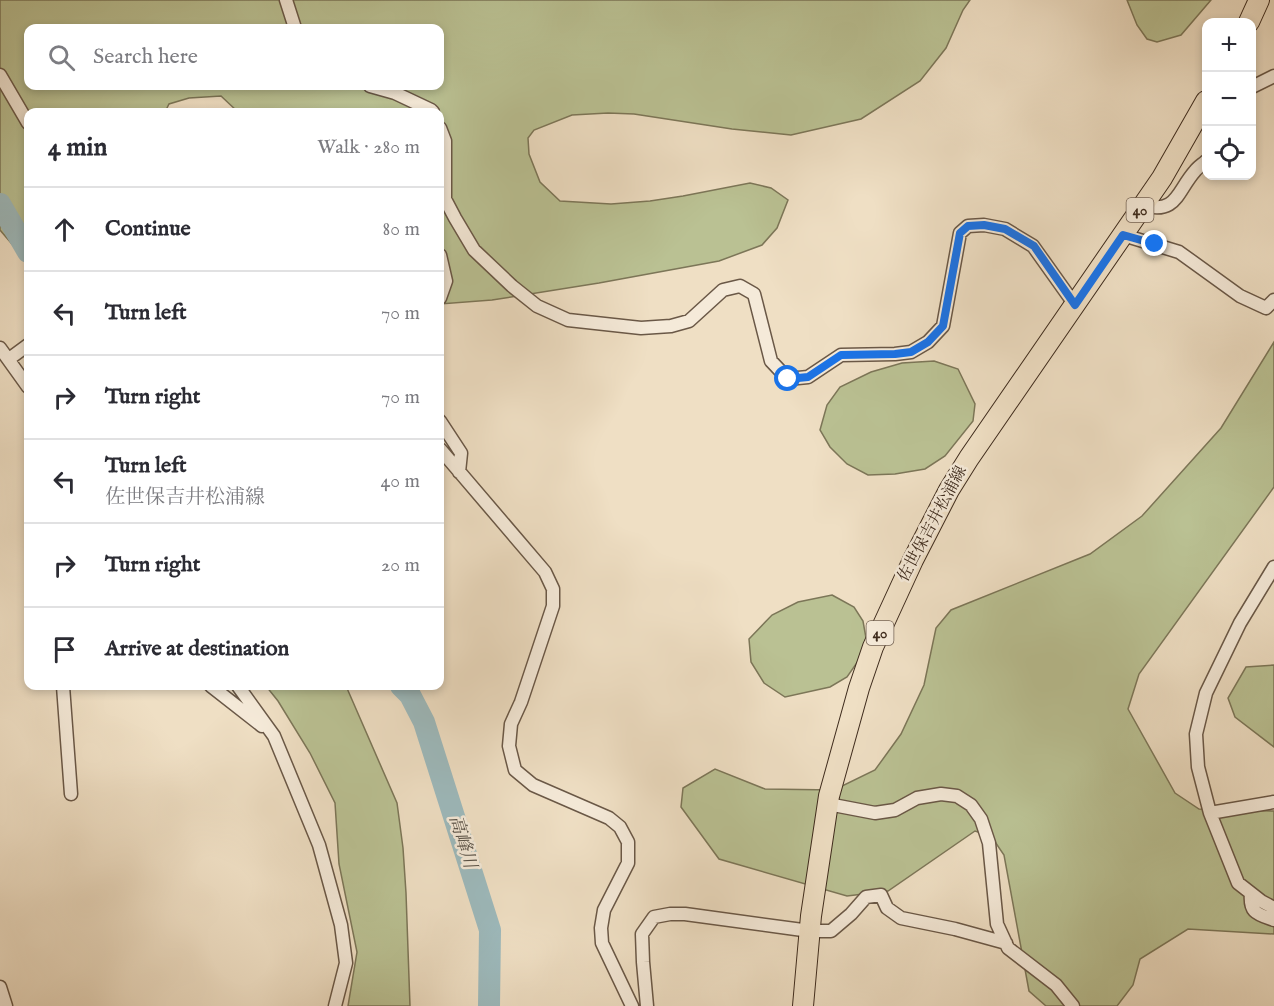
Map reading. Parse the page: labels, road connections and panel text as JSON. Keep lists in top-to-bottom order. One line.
{"streets":{"main road":["40","佐世保吉井松浦線"]},"water":["高峰川"],"page":{"map_buttons":["+","−"],"search":"Search here","heading":["4 min","Walk · 280 m"],"list":[["Continue","80 m"],["Turn left","70 m"],["Turn right","70 m"],["Turn left","佐世保吉井松浦線","40 m"],["Turn right","20 m"],"Arrive at destination"]}}
